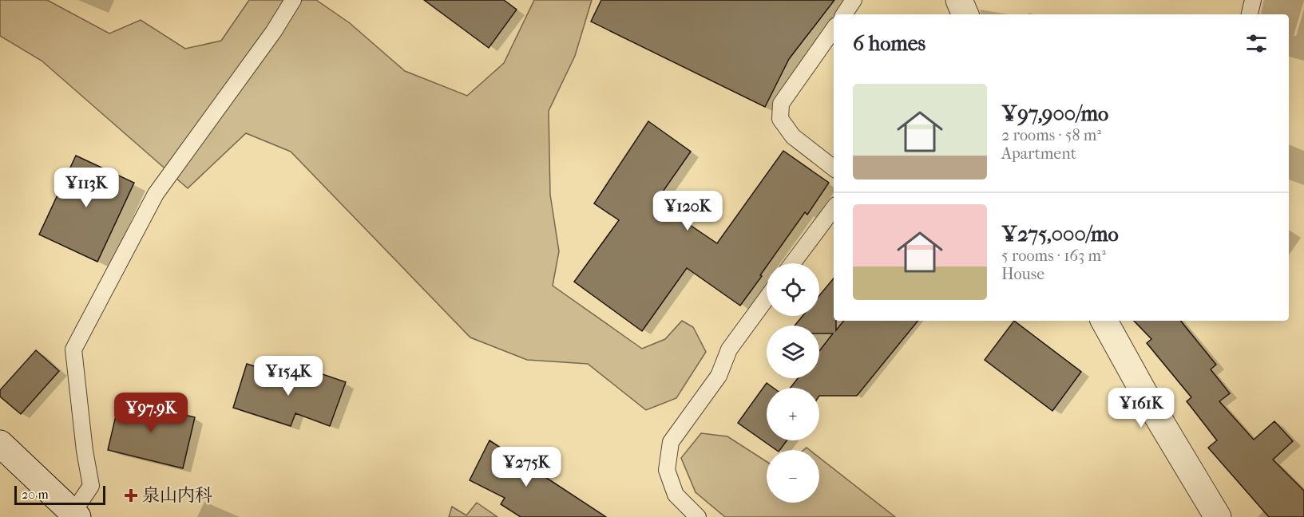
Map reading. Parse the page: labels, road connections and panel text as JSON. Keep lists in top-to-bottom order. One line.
{"places":{"health":["泉山内科"]},"scale_bar":"20 m","page":{"heading":"6 homes","list":[{"name":"¥97,900/mo","note":"2 rooms · 58 m² · Apartment"},{"name":"¥275,000/mo","note":"5 rooms · 163 m² · House"}],"price":["¥113K","¥120K","¥154K","¥161K","¥97.9K","¥275K"],"map_buttons":["+","−"],"scale":"20 m"}}
